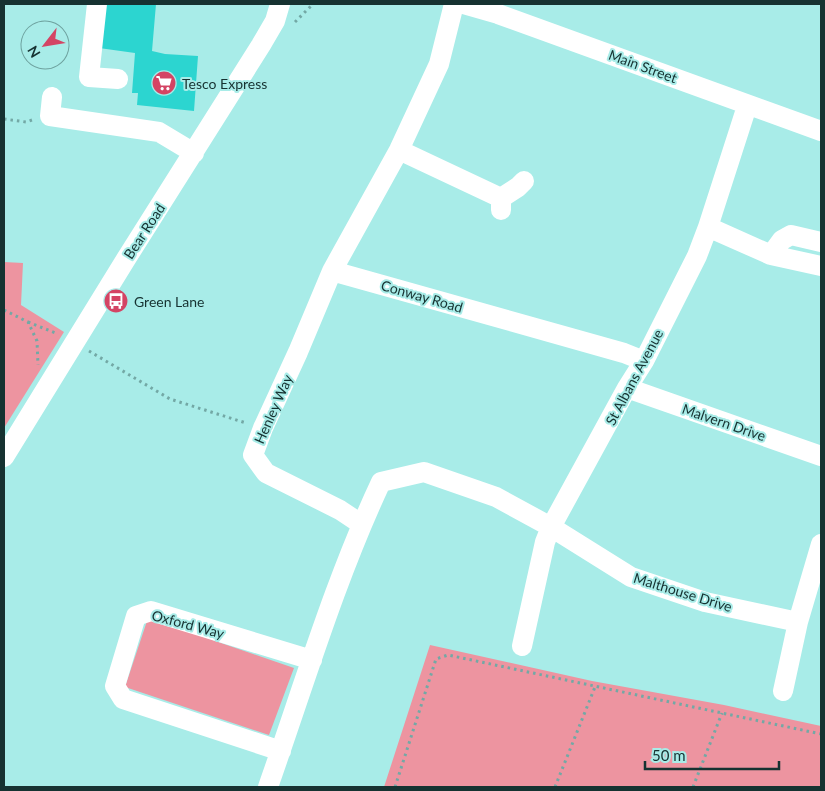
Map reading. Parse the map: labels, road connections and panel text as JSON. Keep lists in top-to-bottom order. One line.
{"streets":{"street":["Main Street","Bear Road","Conway Road","St Albans Avenue","Henley Way","Malvern Drive","Malthouse Drive","Oxford Way"]},"crossings":[["Main Street","St Albans Avenue"],["Conway Road","St Albans Avenue"],["Conway Road","Henley Way"],["St Albans Avenue","Malvern Drive"],["St Albans Avenue","Malthouse Drive"]],"places":{"supermarket":["Tesco Express"],"bus stop":["Green Lane"]},"scale_bar":"50 m","north":"bottom left"}
